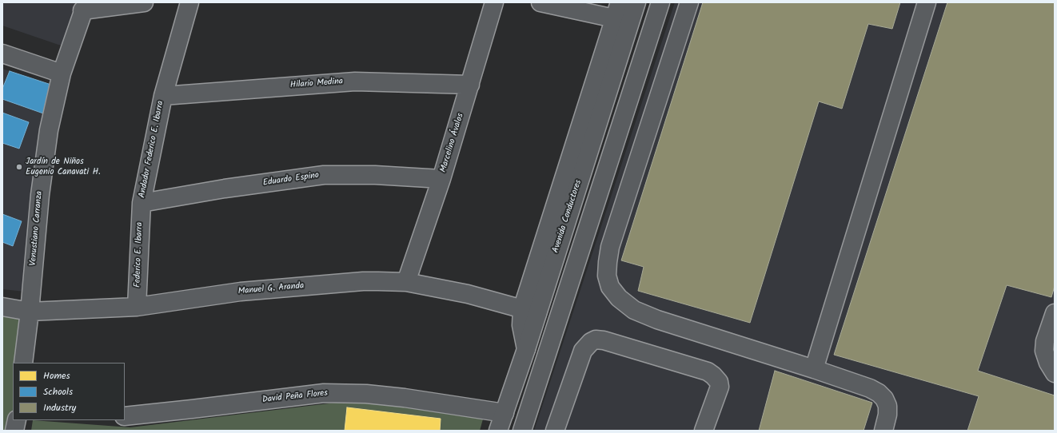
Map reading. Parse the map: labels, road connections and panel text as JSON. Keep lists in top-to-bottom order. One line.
{"streets":{"street":["Hilario Medina","Marcelino Ávalos","Andador Federico E. Ibarra","Eduardo Espino","Avenida Conductores","Venustiano Carranza","Federico E. Ibarra","Manuel G. Aranda","David Peña Flores"]},"crossings":[["Hilario Medina","Marcelino Ávalos"],["Hilario Medina","Andador Federico E. Ibarra"],["Marcelino Ávalos","Eduardo Espino"],["Marcelino Ávalos","Manuel G. Aranda"],["Andador Federico E. Ibarra","Eduardo Espino"],["Andador Federico E. Ibarra","Federico E. Ibarra"],["Eduardo Espino","Federico E. Ibarra"],["Avenida Conductores","Manuel G. Aranda"],["Avenida Conductores","David Peña Flores"],["Venustiano Carranza","Manuel G. Aranda"],["Federico E. Ibarra","Manuel G. Aranda"]],"places":["Jardín de Niños Eugenio Canavati H."],"legend":["Homes","Schools","Industry"]}
